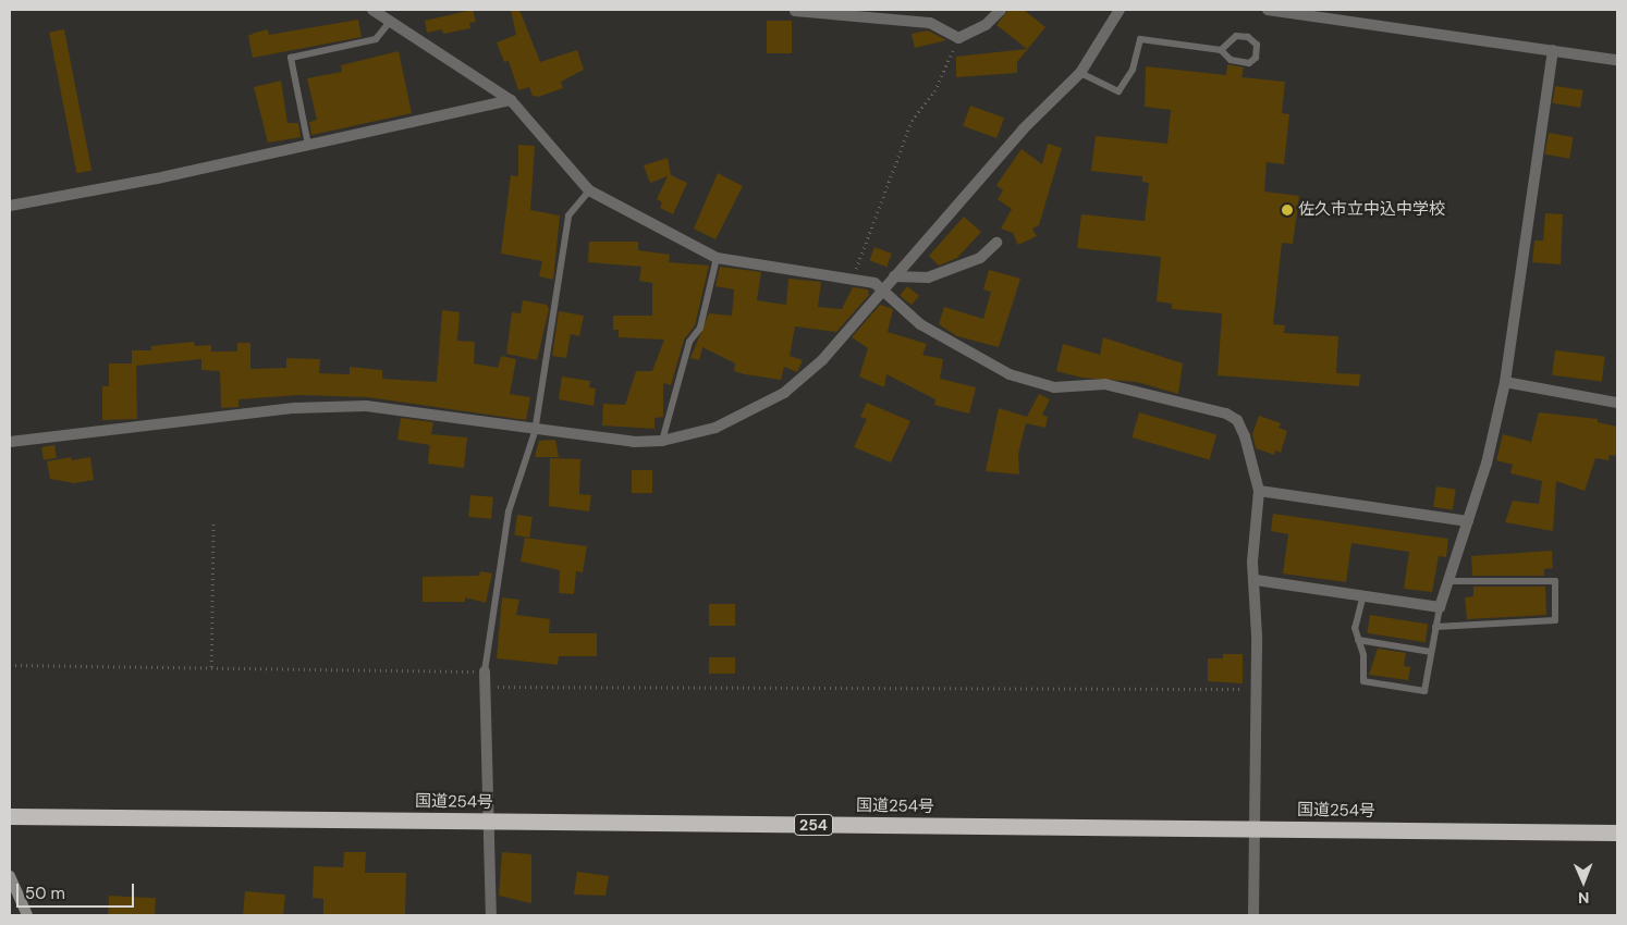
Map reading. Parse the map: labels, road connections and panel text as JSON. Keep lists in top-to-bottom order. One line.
{"streets":{"highway":["国道254号","254"]},"places":["佐久市立中込中学校"],"scale_bar":"50 m","north":"bottom"}
